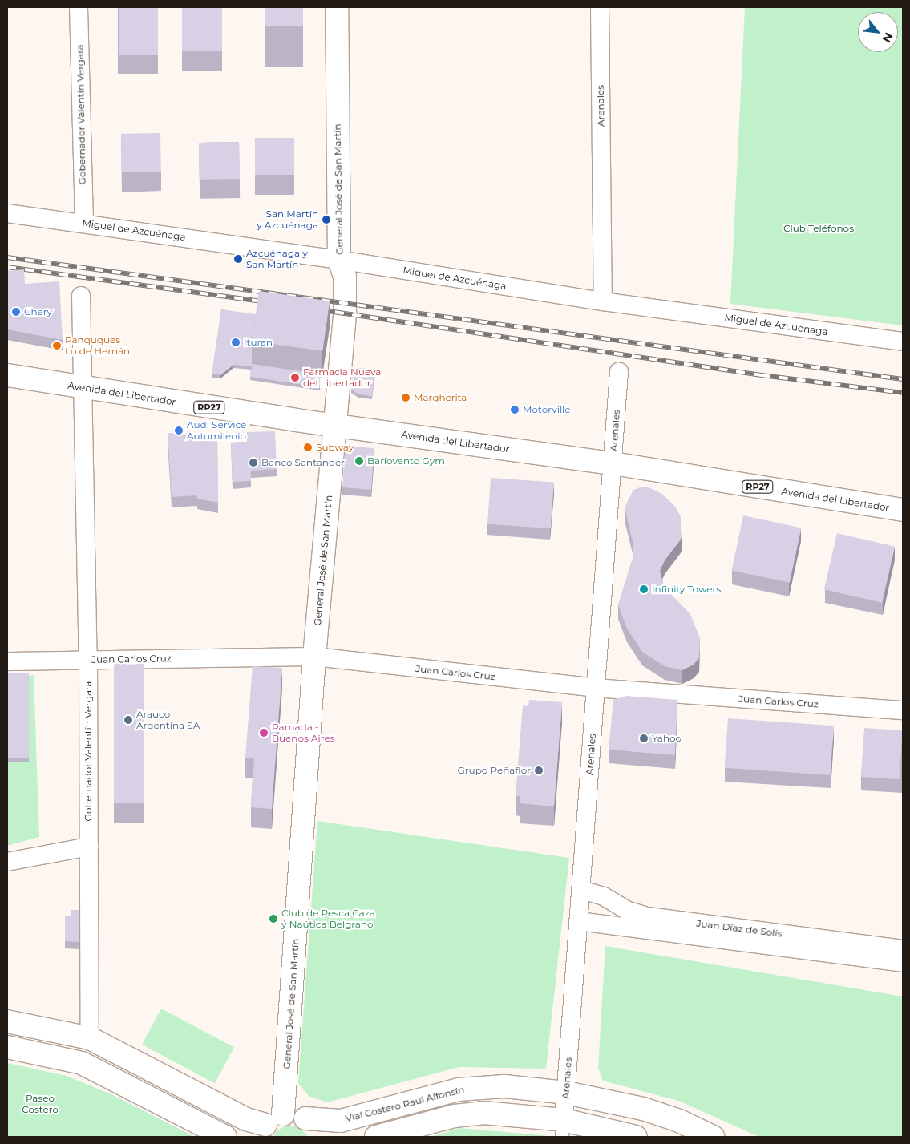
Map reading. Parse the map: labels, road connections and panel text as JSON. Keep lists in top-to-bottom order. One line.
{"streets":{"street":["Arenales","Gobernador Valentín Vergara","General José de San Martín","Miguel de Azcuénaga","Avenida del Libertador","RP27","Juan Carlos Cruz","Juan Díaz de Solís","Vial Costero Raúl Alfonsín"]},"crossings":[["Arenales","Miguel de Azcuénaga"],["Arenales","Avenida del Libertador"],["Arenales","Juan Carlos Cruz"],["Arenales","Juan Díaz de Solís"],["Arenales","Vial Costero Raúl Alfonsín"],["Gobernador Valentín Vergara","Miguel de Azcuénaga"],["Gobernador Valentín Vergara","Avenida del Libertador"],["Gobernador Valentín Vergara","Juan Carlos Cruz"],["General José de San Martín","Miguel de Azcuénaga"],["General José de San Martín","Avenida del Libertador"],["General José de San Martín","Juan Carlos Cruz"],["General José de San Martín","Vial Costero Raúl Alfonsín"]],"parks":["Club Teléfonos","Paseo Costero"],"places":["San Martín y Azcuénaga","Azcuénaga y San Martín","Chery","Ituran","Panquques Lo de Hernán","Farmacia Nueva del Libertador","Margherita","Motorville","Audi Service Automilenio","Subway","Barlovento Gym","Banco Santander","Infinity Towers","Arauco Argentina SA","Ramada - Buenos Aires","Yahoo","Grupo Peñaflor","Club de Pesca Caza y Naútica Belgrano"],"north":"bottom right"}
